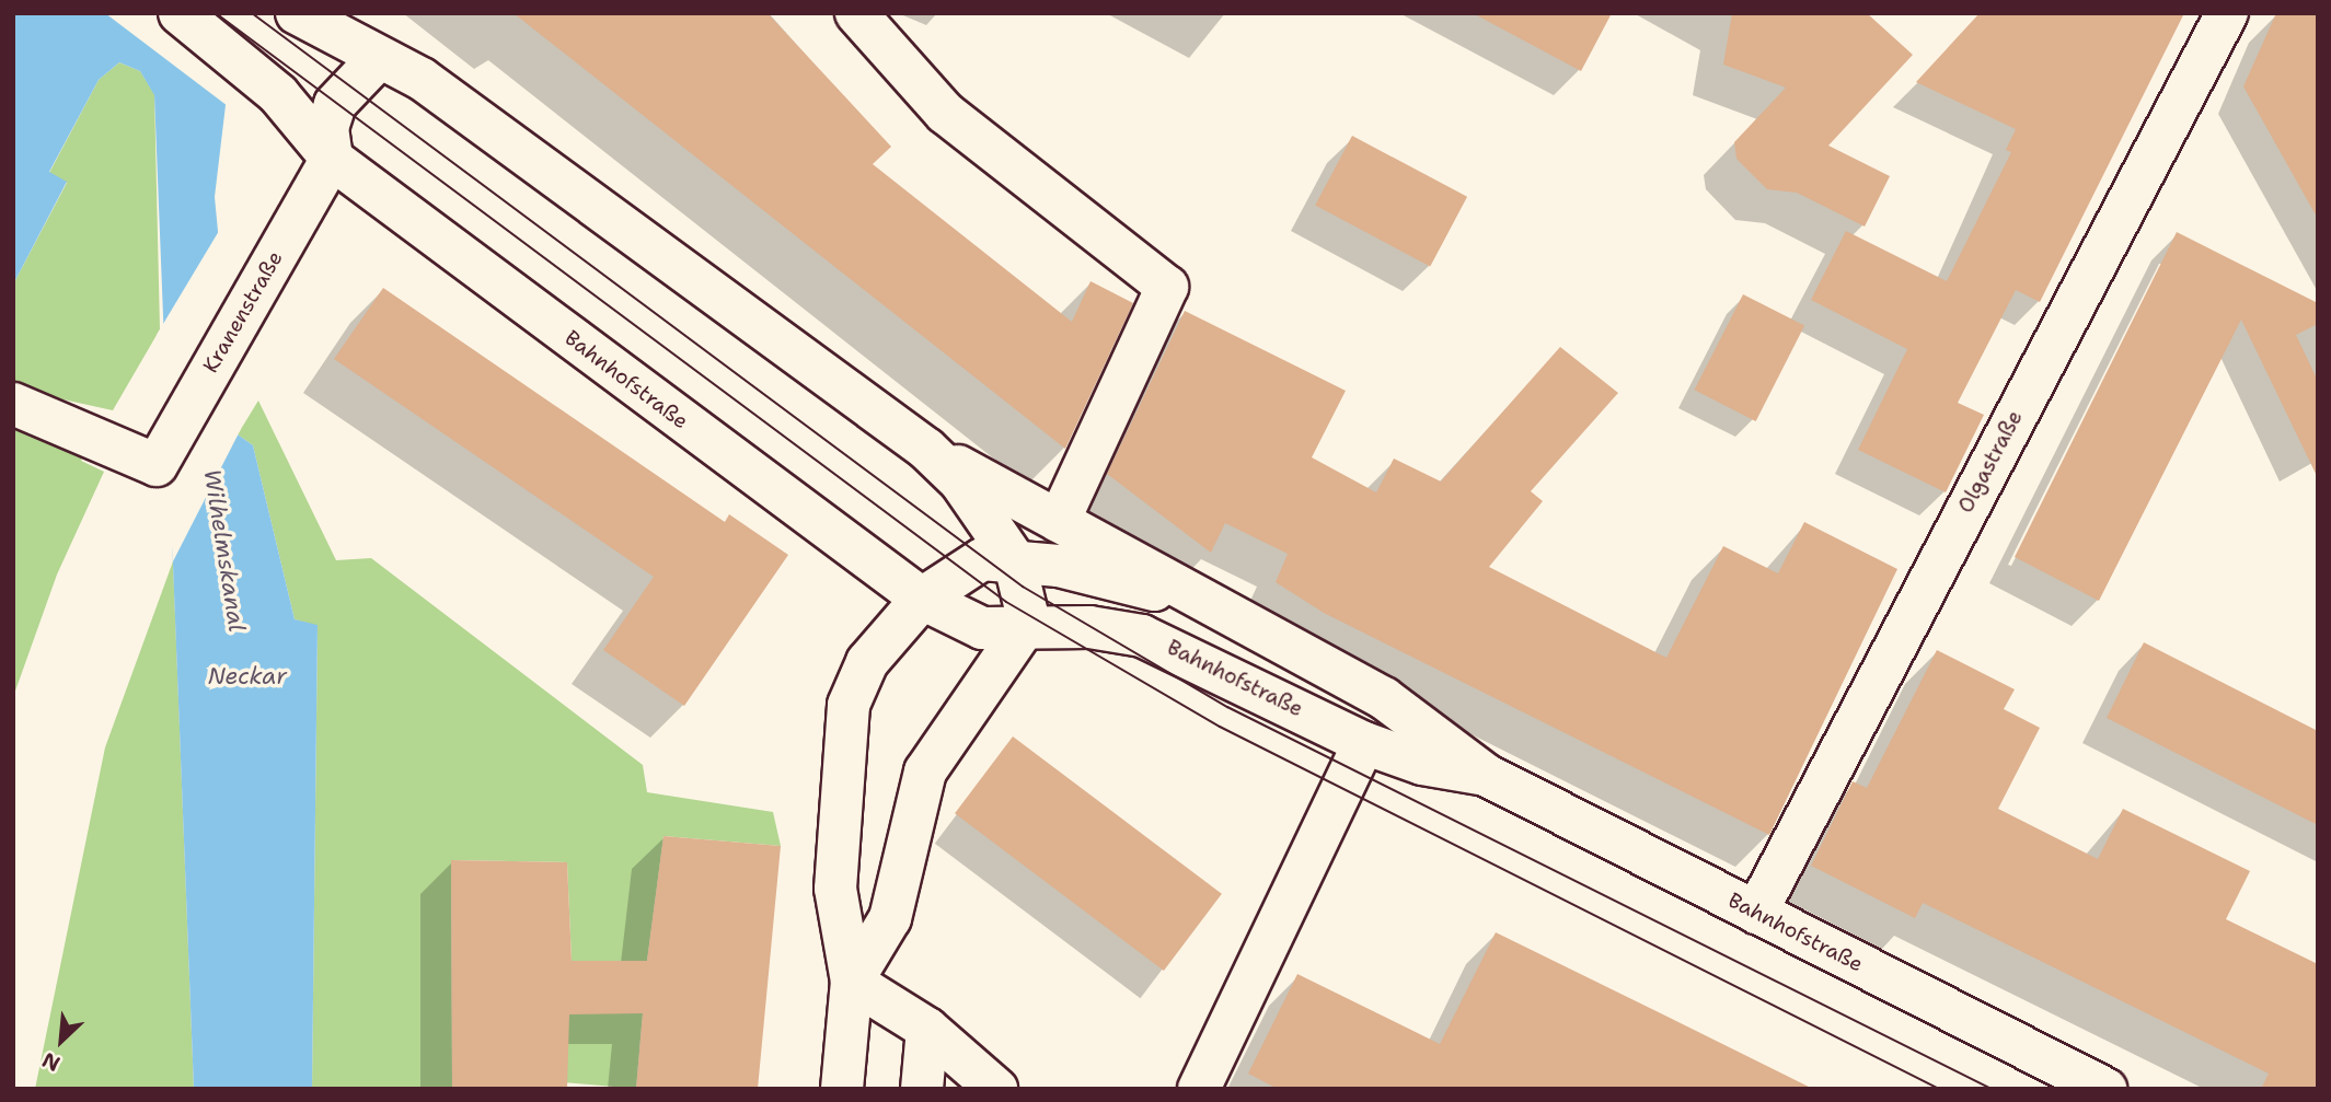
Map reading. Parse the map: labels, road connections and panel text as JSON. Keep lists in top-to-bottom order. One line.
{"streets":{"street":["Kranenstraße","Bahnhofstraße","Olgastraße"]},"crossings":[["Kranenstraße","Bahnhofstraße"],["Bahnhofstraße","Olgastraße"]],"water":["Wilhelmskanal","Neckar"],"north":"bottom left"}
